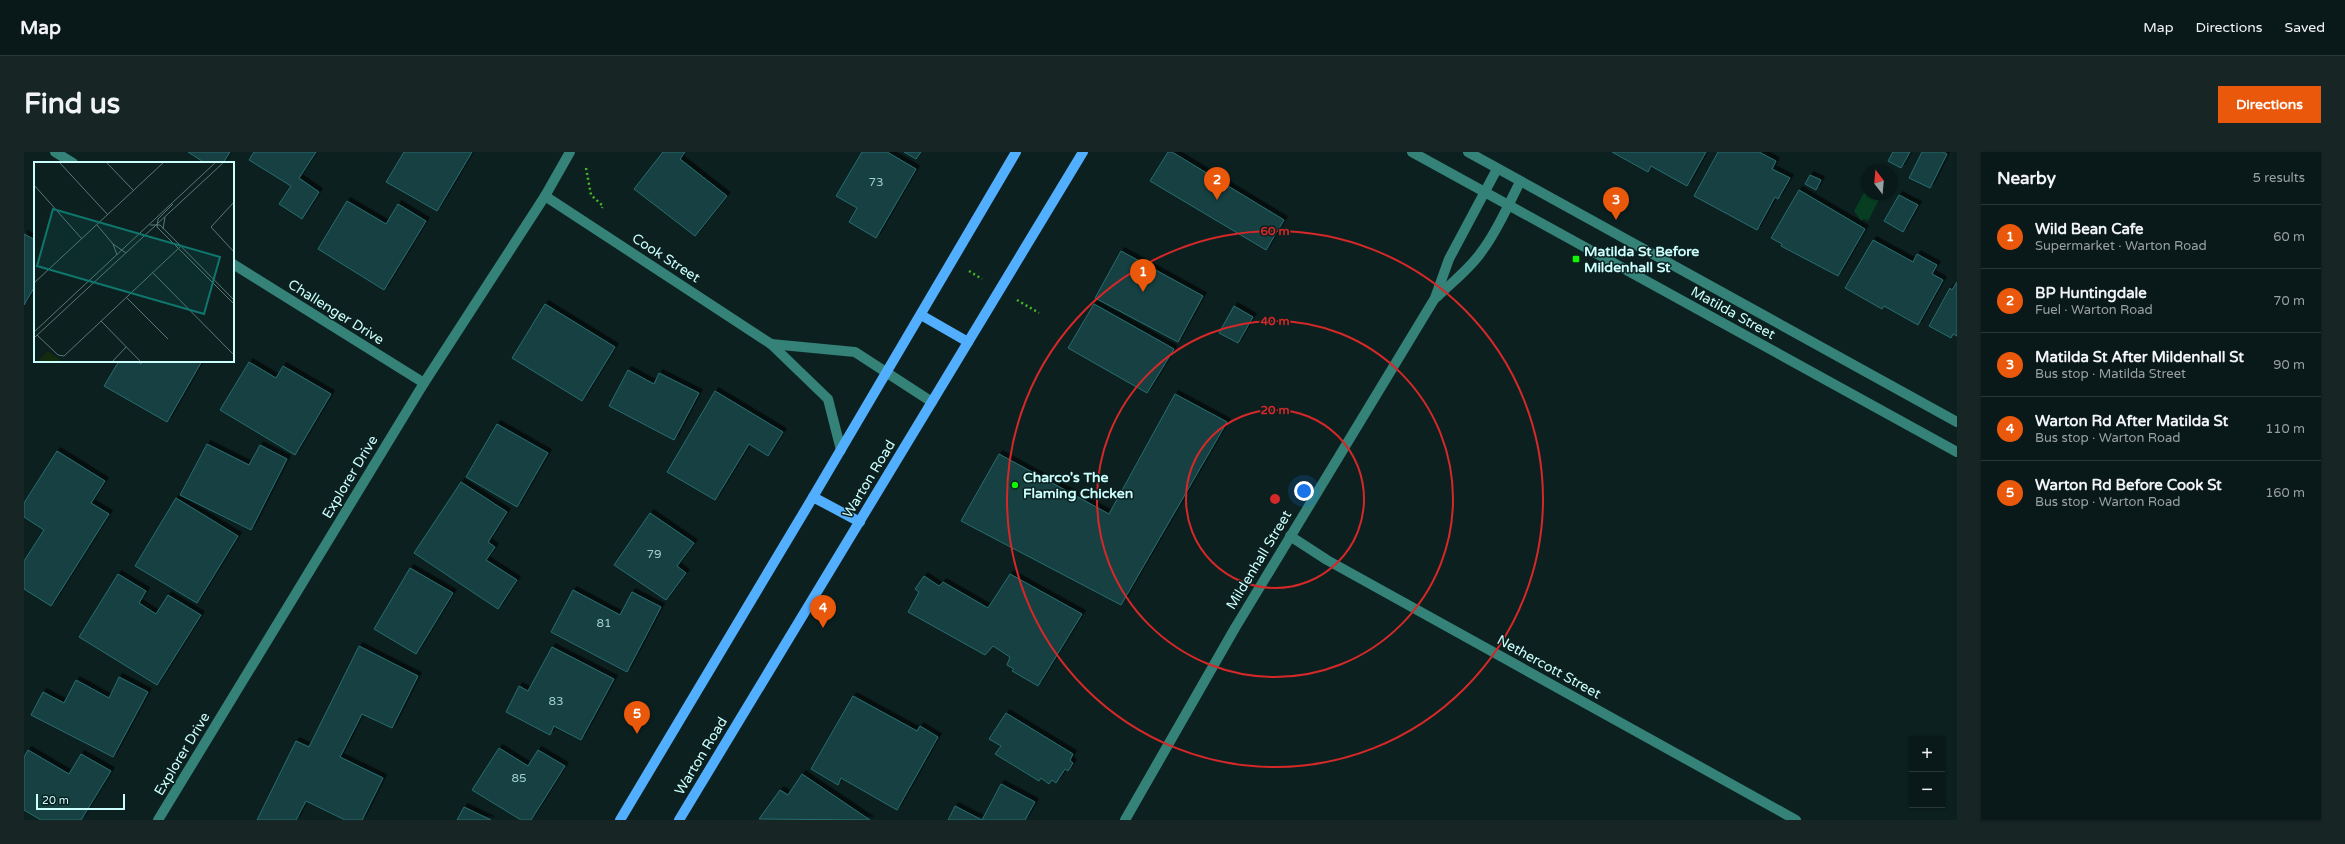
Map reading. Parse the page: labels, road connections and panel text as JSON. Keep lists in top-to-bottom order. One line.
{"streets":{"main road":["Warton Road"],"street":["Cook Street","Challenger Drive","Matilda Street","Explorer Drive","Mildenhall Street","Nethercott Street"]},"crossings":[["Cook Street","Explorer Drive"],["Cook Street","Warton Road"],["Challenger Drive","Explorer Drive"],["Matilda Street","Mildenhall Street"],["Mildenhall Street","Nethercott Street"]],"places":{"transit":["Matilda St Before Mildenhall St"],"other":["Charco's The Flaming Chicken"]},"house_numbers":["73","79","81","83","85"],"scale_bar":"20 m","north":"top","page":{"header":"Map","nav":["Map","Directions","Saved"],"buttons":"Directions","title":"Find us","heading":["Nearby","5 results"],"pins":["2","3","1","4","5"],"list":[{"mark":"1","name":"Wild Bean Cafe","note":"Supermarket · Warton Road","value":"60 m"},{"mark":"2","name":"BP Huntingdale","note":"Fuel · Warton Road","value":"70 m"},{"mark":"3","name":"Matilda St After Mildenhall St","note":"Bus stop · Matilda Street","value":"90 m"},{"mark":"4","name":"Warton Rd After Matilda St","note":"Bus stop · Warton Road","value":"110 m"},{"mark":"5","name":"Warton Rd Before Cook St","note":"Bus stop · Warton Road","value":"160 m"}],"map_buttons":["+","−"],"scale":"20 m"},"rings":["60 m","40 m","20 m"]}
